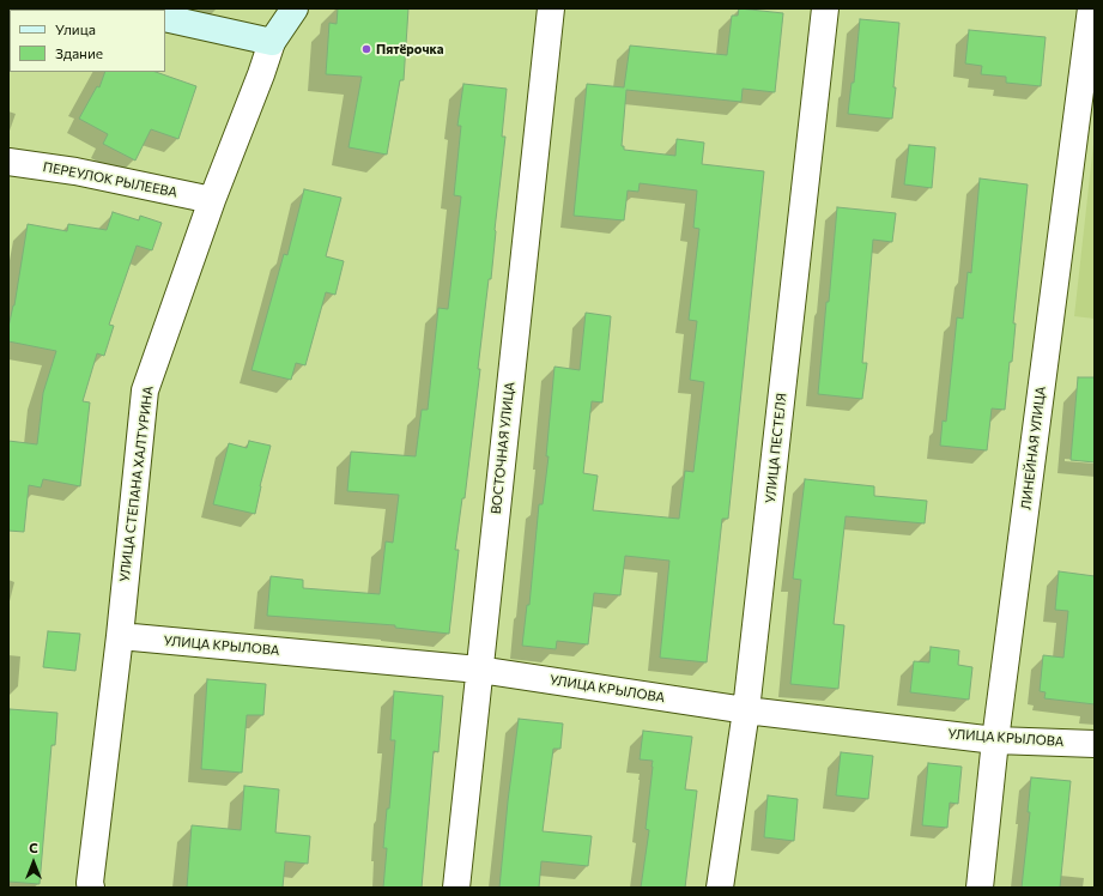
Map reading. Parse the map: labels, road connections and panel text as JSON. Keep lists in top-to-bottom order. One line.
{"streets":{"street":["ПЕРЕУЛОК РЫЛЕЕВА","ВОСТОЧНАЯ УЛИЦА","УЛИЦА ПЕСТЕЛЯ","ЛИНЕЙНАЯ УЛИЦА","УЛИЦА СТЕПАНА ХАЛТУРИНА","УЛИЦА КРЫЛОВА"]},"crossings":[["ПЕРЕУЛОК РЫЛЕЕВА","УЛИЦА СТЕПАНА ХАЛТУРИНА"],["ВОСТОЧНАЯ УЛИЦА","УЛИЦА КРЫЛОВА"],["УЛИЦА ПЕСТЕЛЯ","УЛИЦА КРЫЛОВА"],["ЛИНЕЙНАЯ УЛИЦА","УЛИЦА КРЫЛОВА"],["УЛИЦА СТЕПАНА ХАЛТУРИНА","УЛИЦА КРЫЛОВА"]],"places":["Пятёрочка"],"legend":["Улица","Здание"],"north":"top"}
